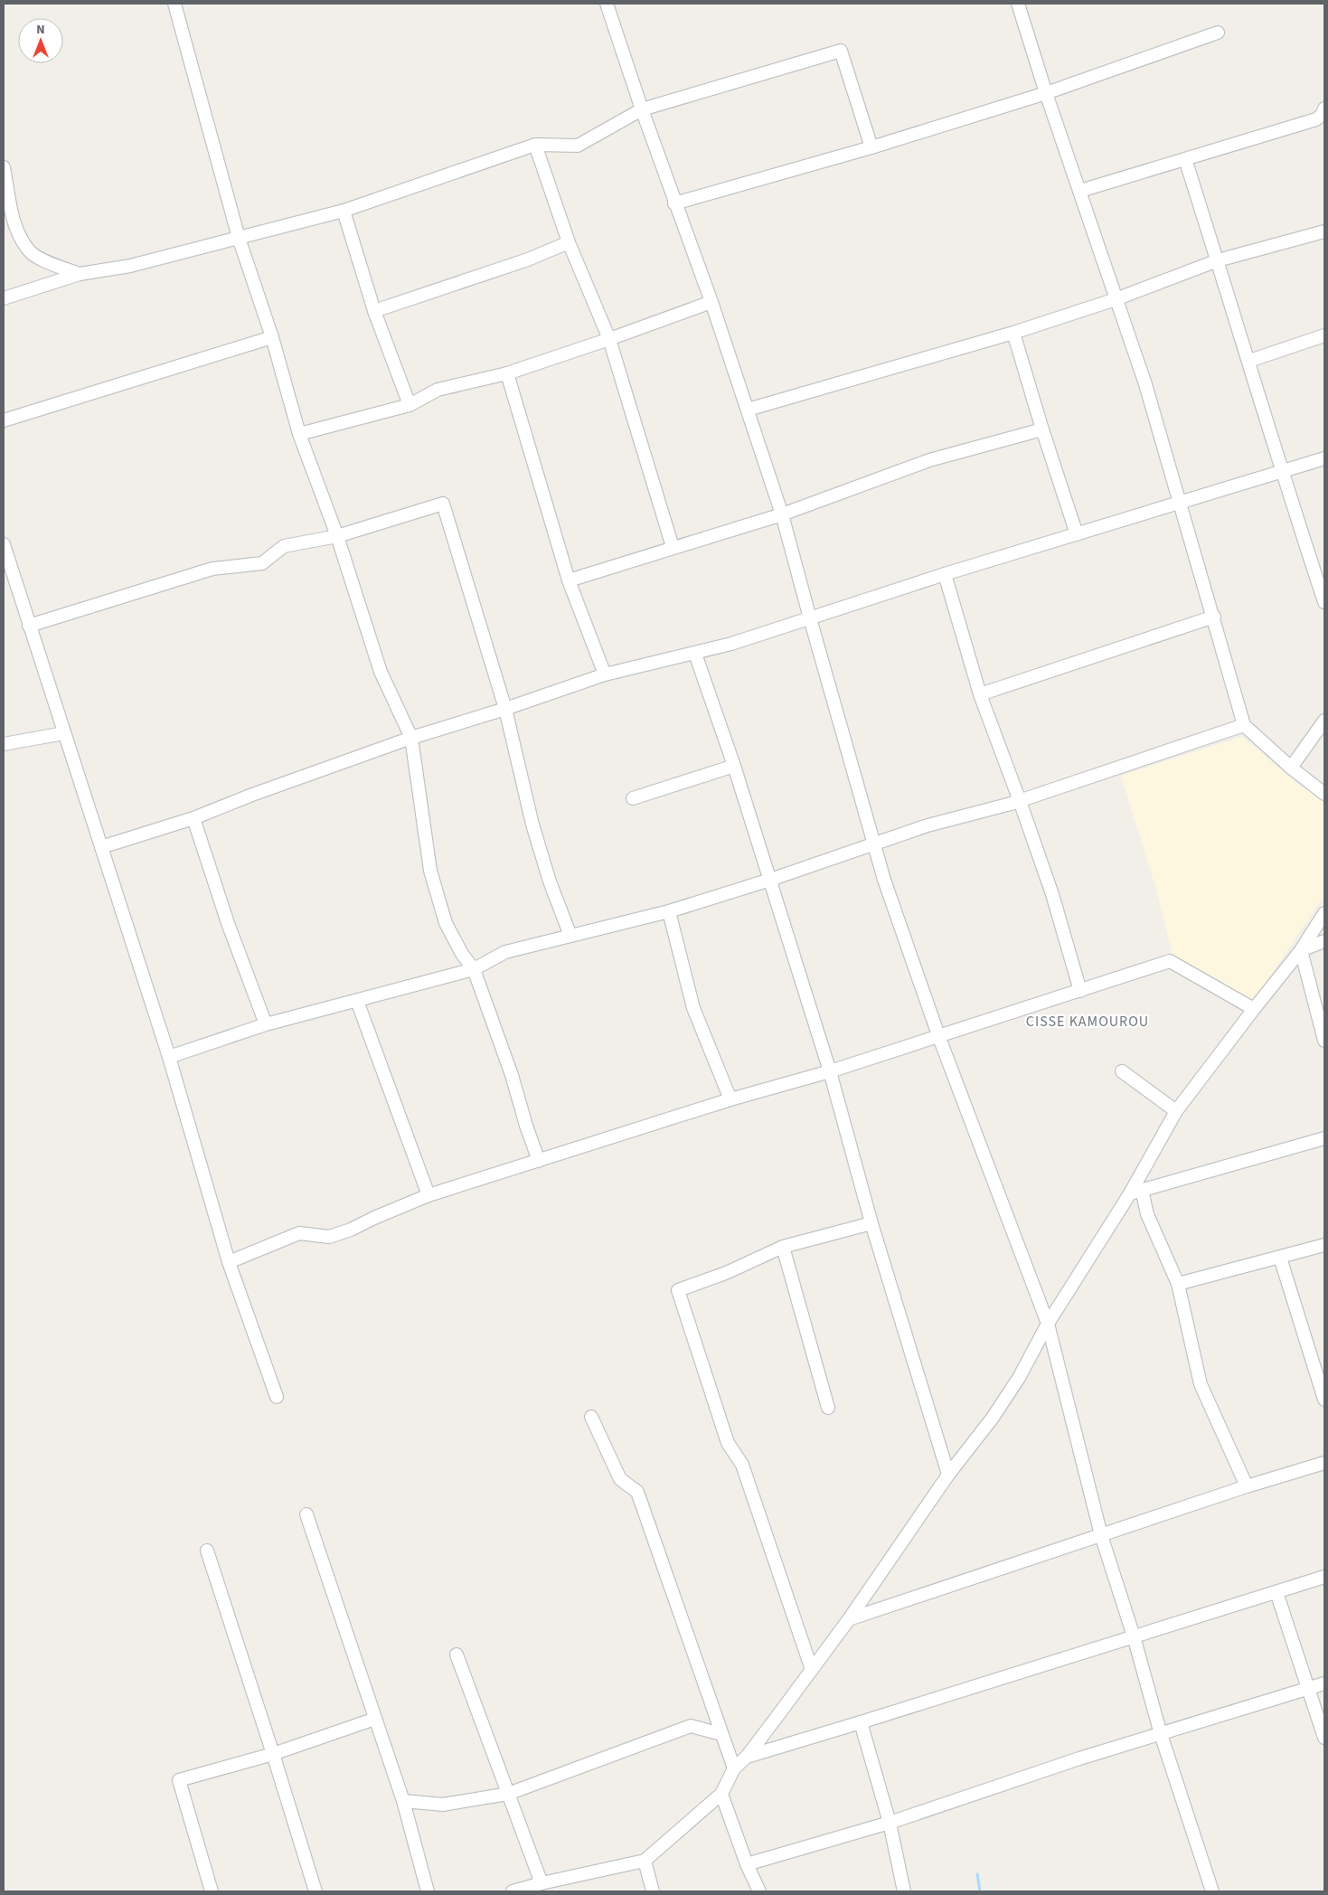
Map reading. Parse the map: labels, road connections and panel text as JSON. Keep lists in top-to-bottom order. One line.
{"districts":["CISSE KAMOUROU"],"north":"top"}
